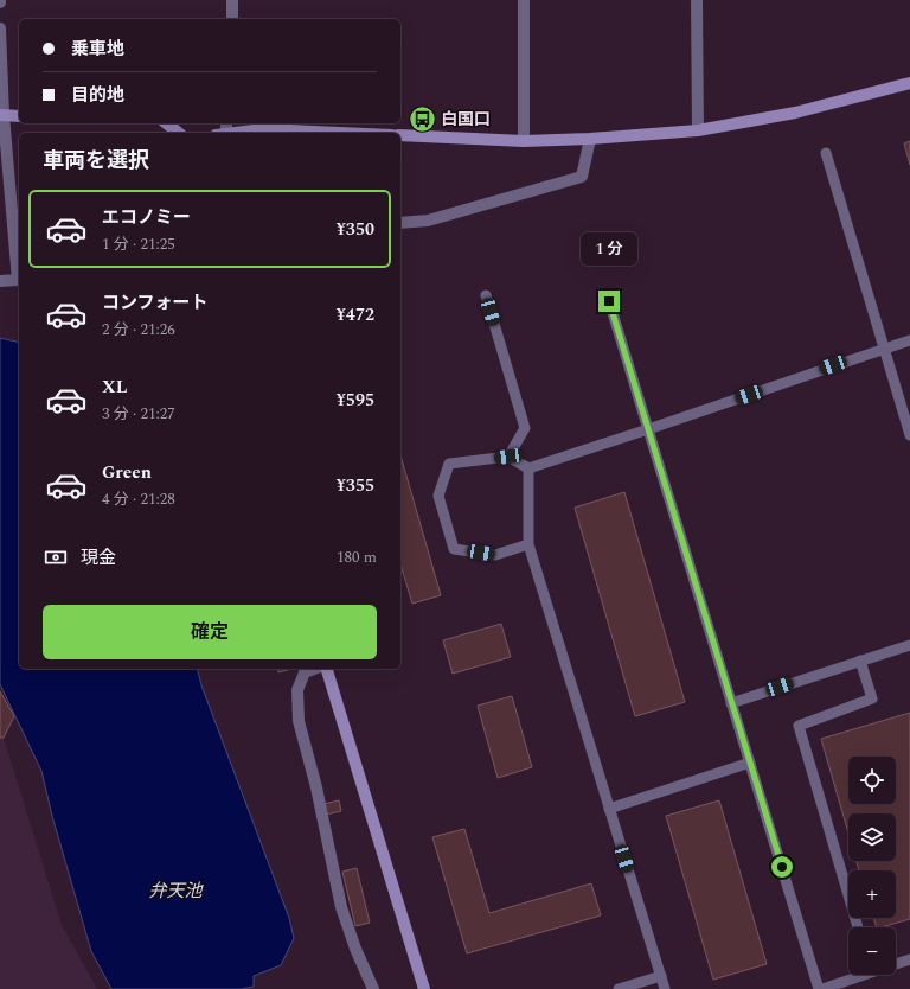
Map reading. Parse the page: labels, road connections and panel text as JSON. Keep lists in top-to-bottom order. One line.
{"water":["弁天池"],"places":{"bus stop":["白国口"]},"page":{"banner":["乗車地","目的地"],"heading":"車両を選択","list":[{"name":"エコノミー","note":"1 分 · 21:25","value":"¥350"},{"name":"コンフォート","note":"2 分 · 21:26","value":"¥472"},{"name":"XL","note":"3 分 · 21:27","value":"¥595"},{"name":"Green","note":"4 分 · 21:28","value":"¥355"}],"bubble":"1 分","pay":["現金","180 m"],"buttons":"確定","map_buttons":["+","−"]}}
